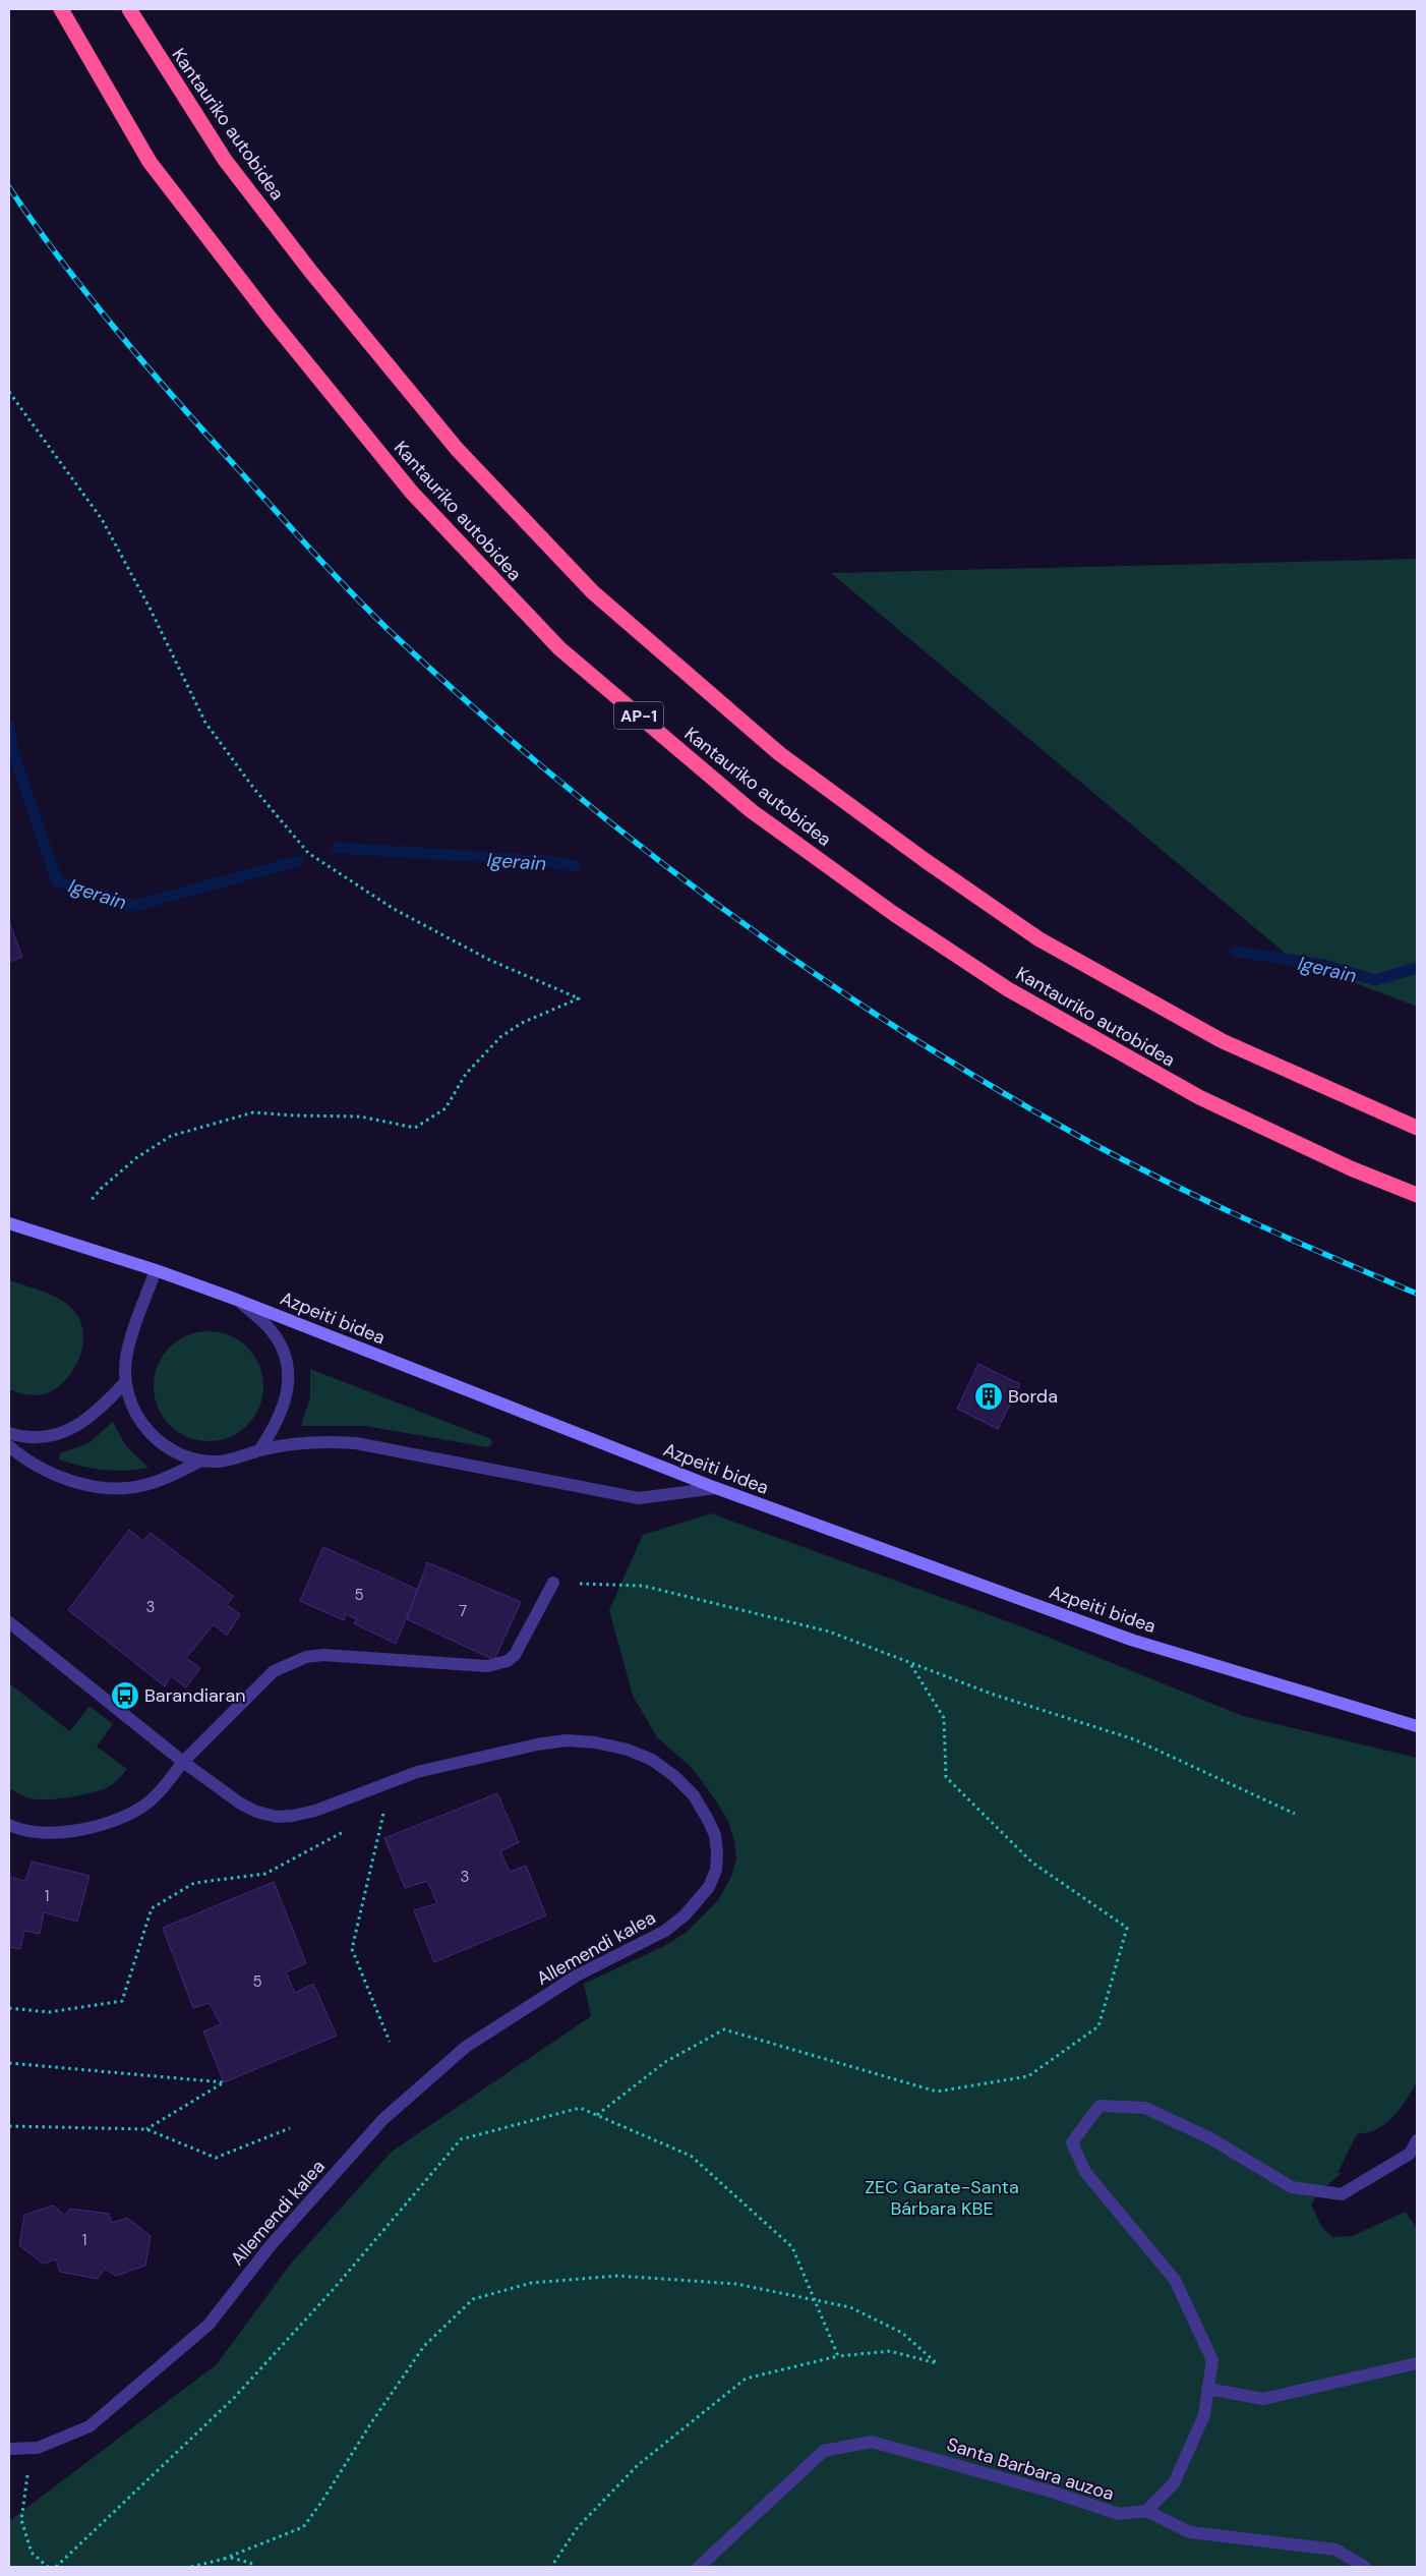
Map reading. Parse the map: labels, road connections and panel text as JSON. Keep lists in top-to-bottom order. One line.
{"streets":{"highway":["Kantauriko autobidea","AP-1"],"main road":["Azpeiti bidea"],"street":["Allemendi kalea","Santa Barbara auzoa"]},"water":["Igerain"],"parks":["ZEC Garate-Santa Bárbara KBE"],"places":{"building":["Borda"],"bus stop":["Barandiaran"]},"house_numbers":["5","3","7","3","1","5","1"]}
